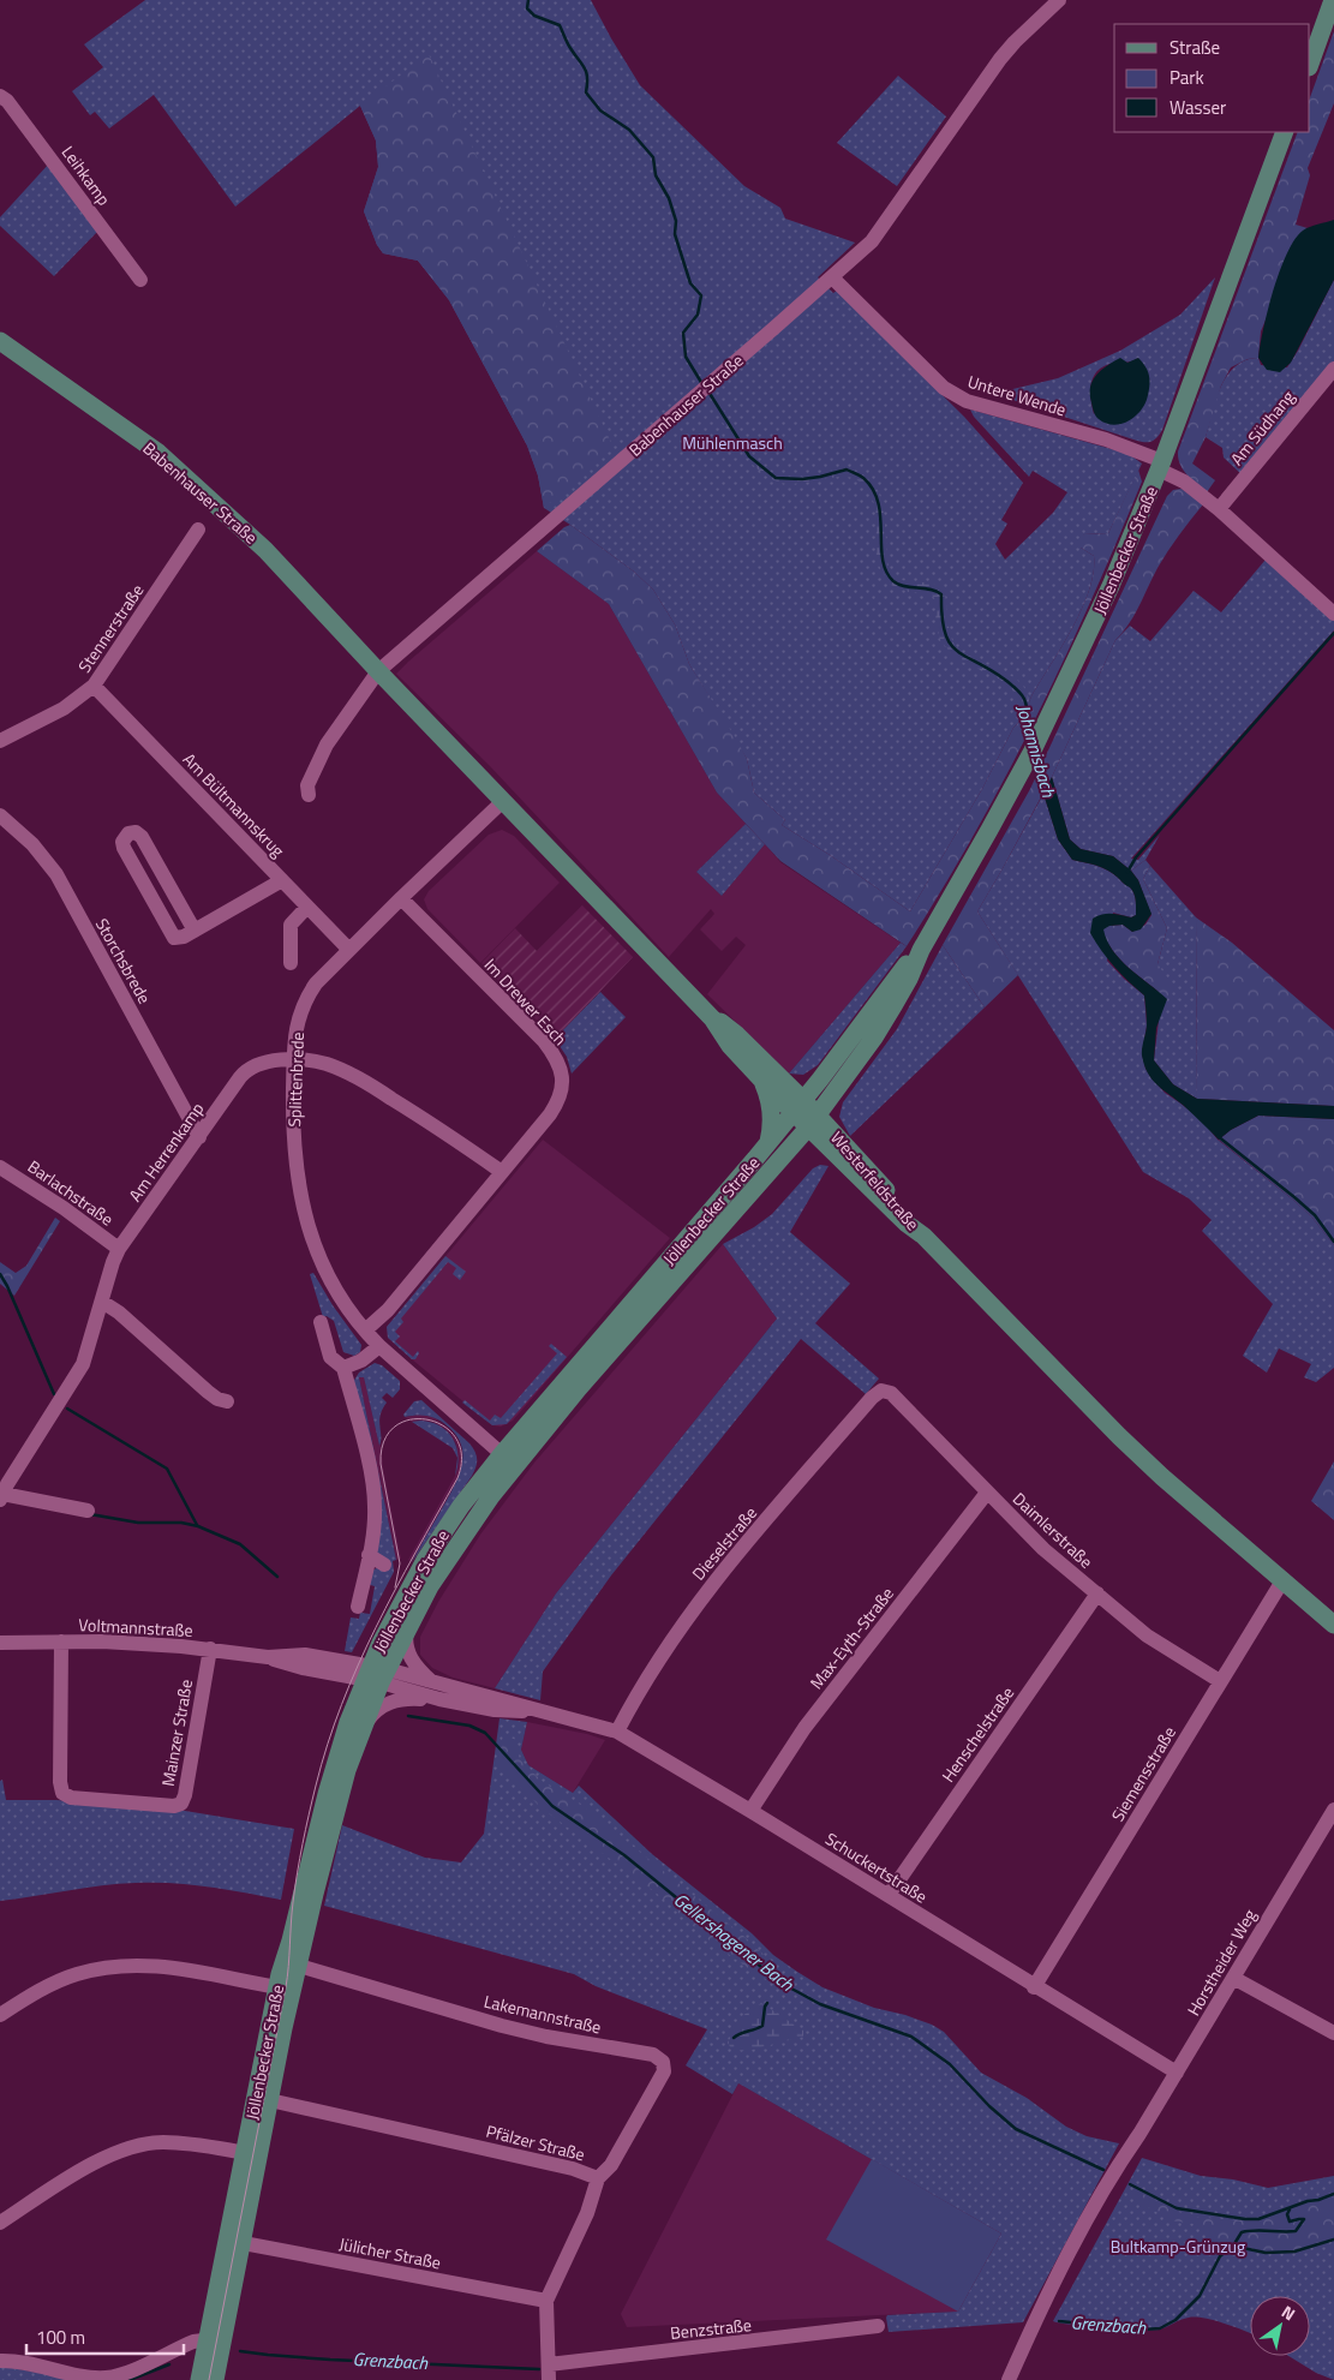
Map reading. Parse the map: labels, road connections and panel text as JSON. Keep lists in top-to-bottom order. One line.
{"streets":{"main road":["Babenhauser Straße","Jöllenbecker Straße","Westerfeldstraße"],"street":["Leihkamp","Untere Wende","Am Südhang","Stennerstraße","Am Bültmannskrug","Storchsbrede","Im Drewer Esch","Splittenbrede","Am Herrenkamp","Barlachstraße","Daimlerstraße","Dieselstraße","Voltmannstraße","Max-Eyth-Straße","Mainzer Straße","Henschelstraße","Siemensstraße","Schuckertstraße","Horstheider Weg","Lakemannstraße","Pfälzer Straße","Jülicher Straße","Benzstraße"]},"crossings":[["Untere Wende","Babenhauser Straße"],["Untere Wende","Am Südhang"],["Untere Wende","Jöllenbecker Straße"],["Jöllenbecker Straße","Splittenbrede"],["Jöllenbecker Straße","Westerfeldstraße"],["Jöllenbecker Straße","Voltmannstraße"],["Jöllenbecker Straße","Schuckertstraße"],["Jöllenbecker Straße","Lakemannstraße"],["Jöllenbecker Straße","Pfälzer Straße"],["Jöllenbecker Straße","Jülicher Straße"],["Stennerstraße","Am Bültmannskrug"],["Am Bültmannskrug","Splittenbrede"],["Storchsbrede","Am Herrenkamp"],["Im Drewer Esch","Splittenbrede"],["Splittenbrede","Am Herrenkamp"],["Am Herrenkamp","Barlachstraße"],["Daimlerstraße","Dieselstraße"],["Daimlerstraße","Max-Eyth-Straße"],["Daimlerstraße","Henschelstraße"],["Daimlerstraße","Siemensstraße"],["Dieselstraße","Schuckertstraße"],["Voltmannstraße","Mainzer Straße"],["Voltmannstraße","Schuckertstraße"],["Max-Eyth-Straße","Schuckertstraße"],["Henschelstraße","Schuckertstraße"],["Siemensstraße","Schuckertstraße"],["Schuckertstraße","Horstheider Weg"],["Lakemannstraße","Pfälzer Straße"],["Pfälzer Straße","Jülicher Straße"],["Pfälzer Straße","Benzstraße"]],"water":["Johannisbach","Gellershagener Bach","Grenzbach"],"parks":["Mühlenmasch","Bultkamp-Grünzug"],"legend":["Straße","Park","Wasser"],"scale_bar":"100 m","north":"top right"}
